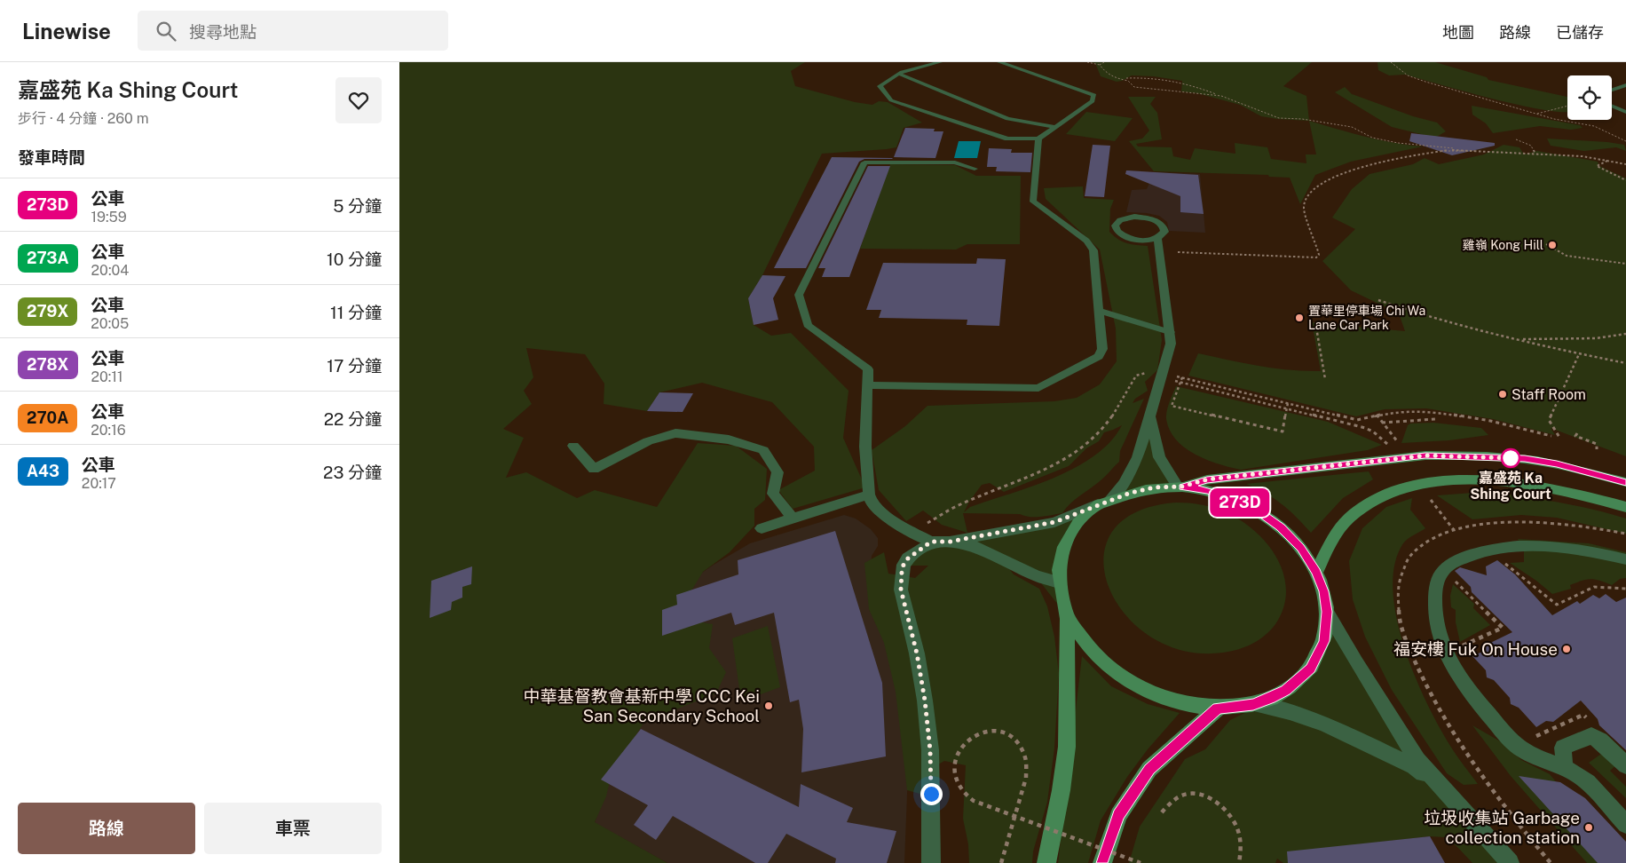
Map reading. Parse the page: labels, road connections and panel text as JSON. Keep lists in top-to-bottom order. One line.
{"places":["雞嶺 Kong Hill","置華里停車場 Chi Wa Lane Car Park","Staff Room","嘉盛苑 Ka Shing Court","福安樓 Fuk On House","中華基督教會基新中學 CCC Kei San Secondary School","垃圾收集站 Garbage collection station"],"lines":["bus line 273D"],"page":{"header":"Linewise","search":"搜尋地點","nav":["地圖","路線","已儲存"],"heading":[["嘉盛苑 Ka Shing Court","步行 · 4 分鐘 · 260 m"],"發車時間"],"on_map":"273D","list":[{"mark":"273D","name":"公車","note":"19:59","value":"5 分鐘"},{"mark":"273A","name":"公車","note":"20:04","value":"10 分鐘"},{"mark":"279X","name":"公車","note":"20:05","value":"11 分鐘"},{"mark":"278X","name":"公車","note":"20:11","value":"17 分鐘"},{"mark":"270A","name":"公車","note":"20:16","value":"22 分鐘"},{"mark":"A43","name":"公車","note":"20:17","value":"23 分鐘"}],"buttons":["路線","車票"]}}
